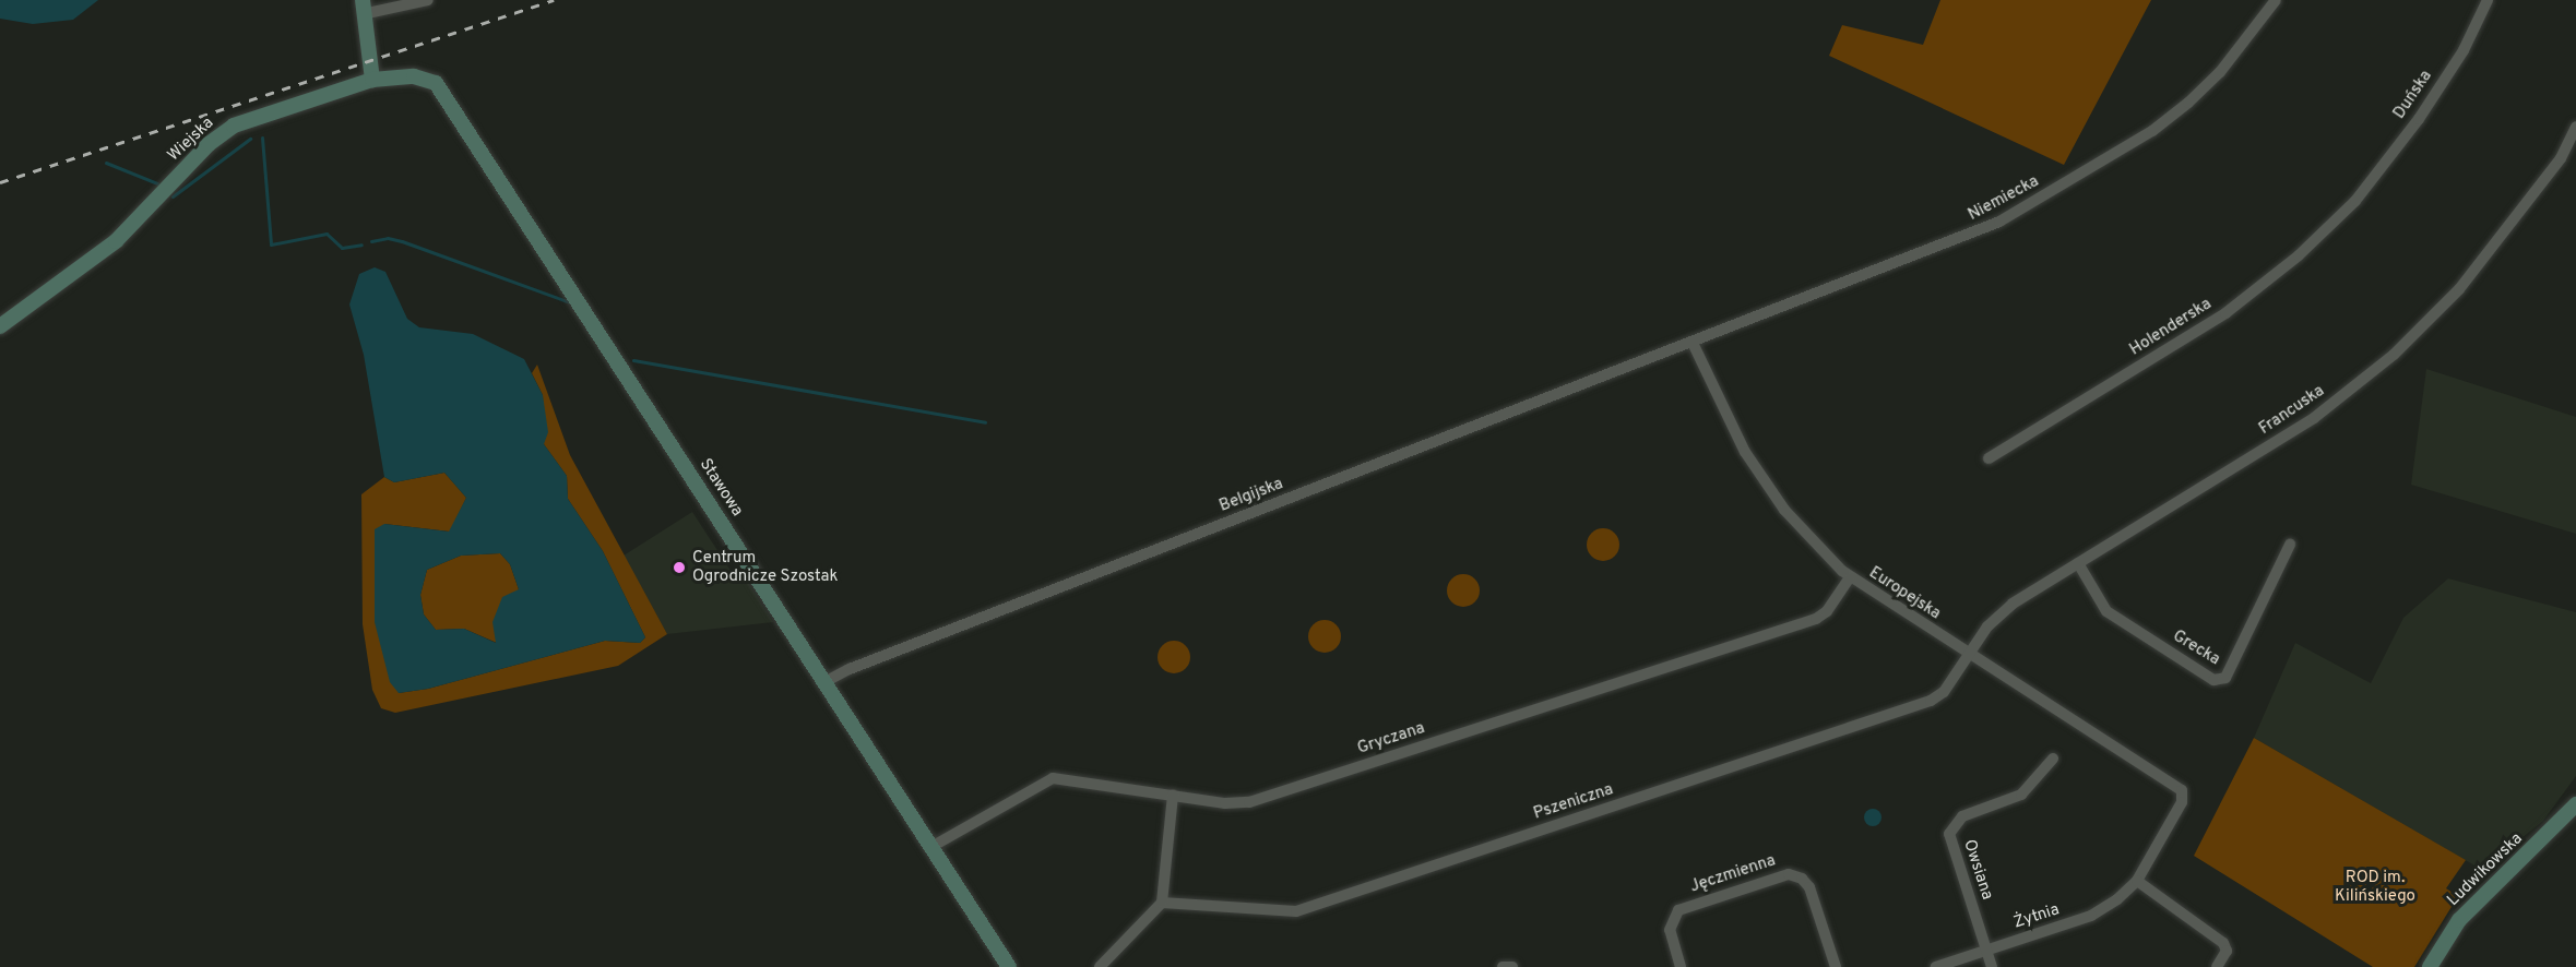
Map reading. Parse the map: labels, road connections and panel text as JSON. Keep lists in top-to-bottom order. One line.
{"streets":{"street":["Duńska","Wiejska","Niemiecka","Holenderska","Francuska","Stawowa","Belgijska","Europejska","Grecka","Gryczana","Pszeniczna","Owsiana","Ludwikowska","Jęczmienna","Żytnia"]},"crossings":[["Duńska","Holenderska"],["Wiejska","Stawowa"],["Niemiecka","Belgijska"],["Niemiecka","Europejska"],["Francuska","Europejska"],["Francuska","Grecka"],["Francuska","Pszeniczna"],["Stawowa","Belgijska"],["Stawowa","Gryczana"],["Belgijska","Europejska"],["Europejska","Gryczana"],["Europejska","Pszeniczna"],["Europejska","Żytnia"],["Owsiana","Żytnia"]],"parks":["ROD im. Kilińskiego"],"places":["Centrum Ogrodnicze Szostak"]}
